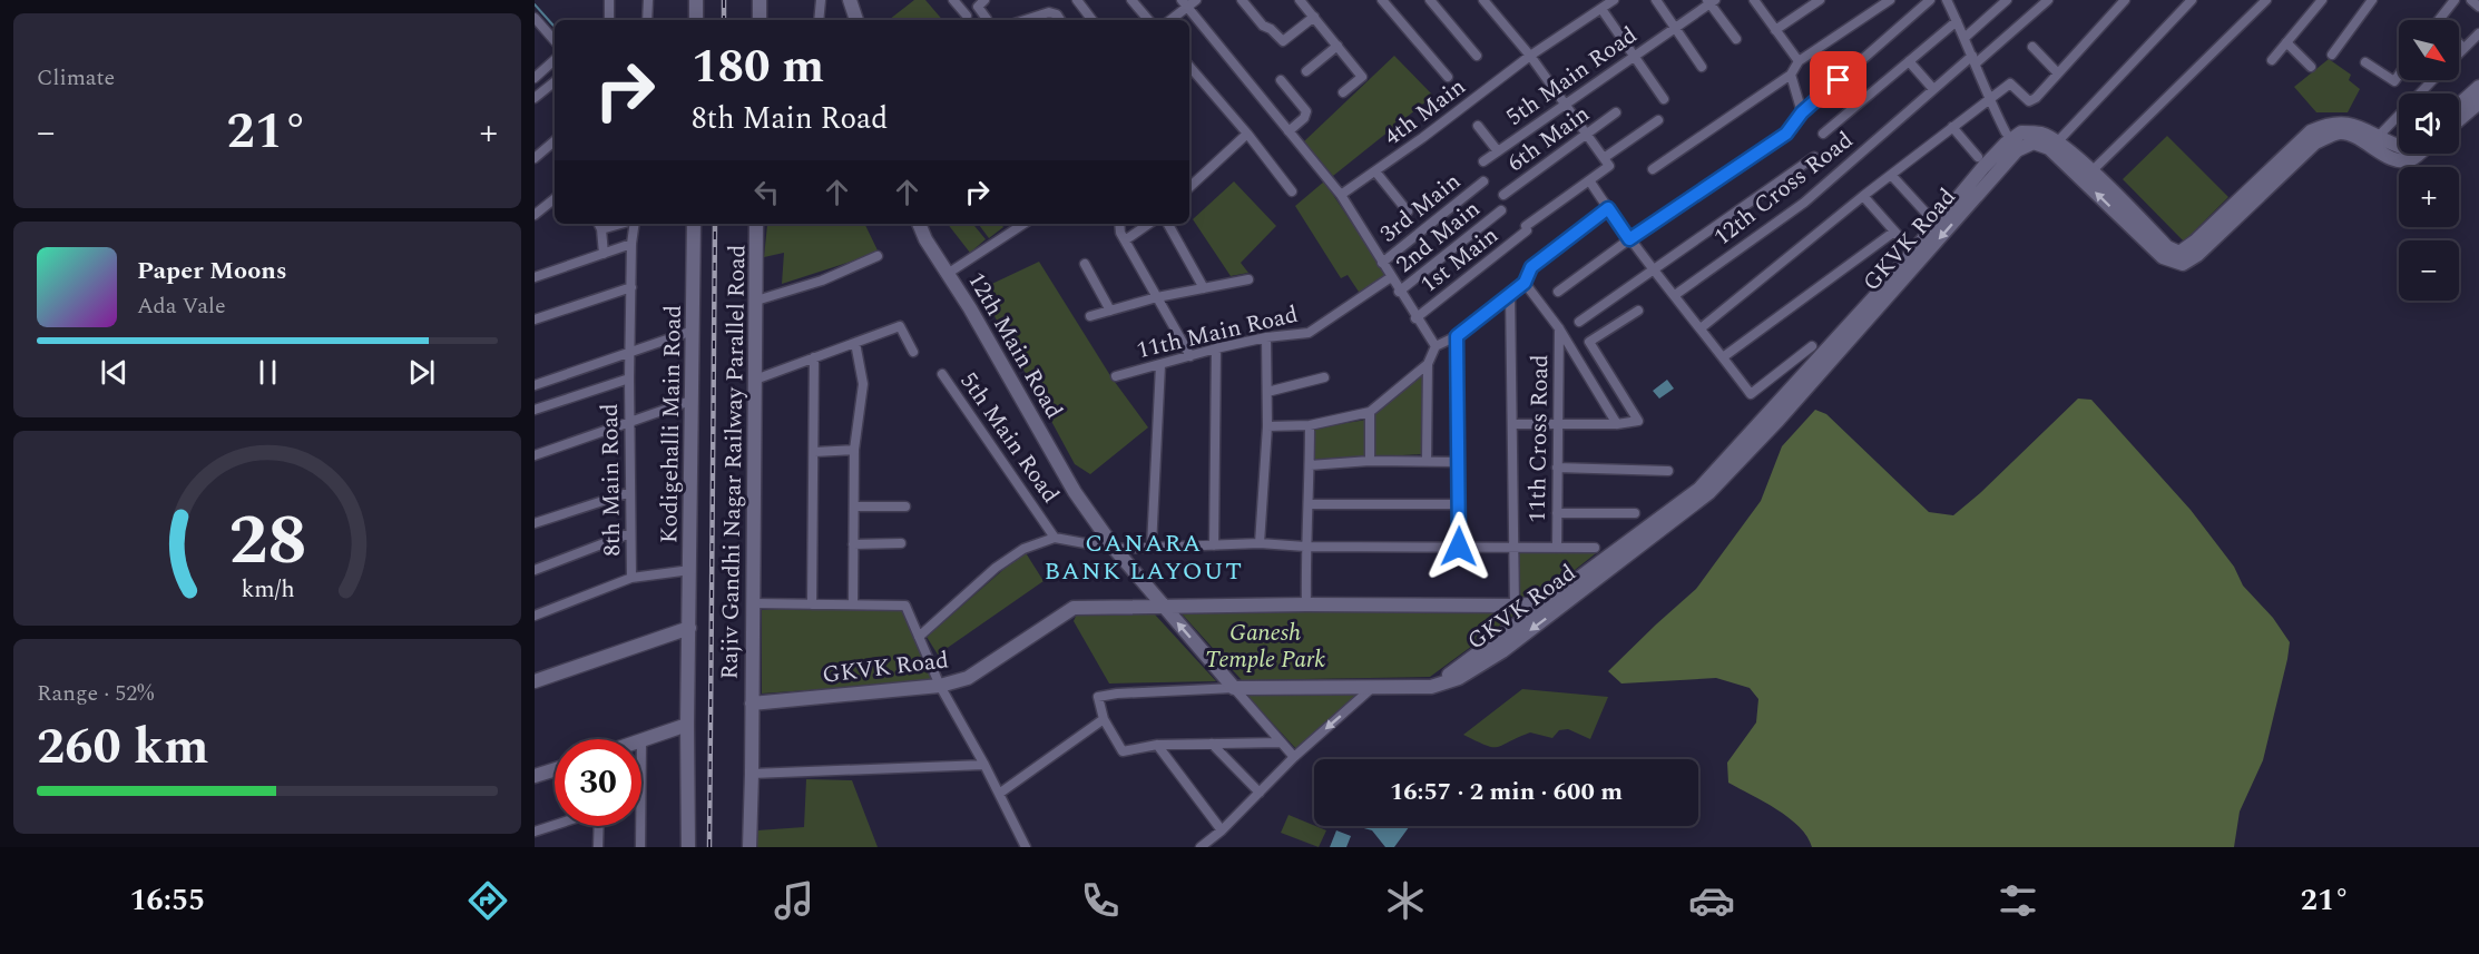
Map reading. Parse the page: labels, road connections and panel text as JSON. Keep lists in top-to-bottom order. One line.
{"streets":{"main road":["GKVK Road","12th Main Road","Kodigehalli Main Road","Rajiv Gandhi Nagar Railway Parallel Road"],"street":["5th Main Road","4th Main","6th Main","12th Cross Road","3rd Main","2nd Main","1st Main","11th Main Road","11th Cross Road","8th Main Road"]},"crossings":[["5th Main Road","12th Main Road"],["5th Main Road","11th Cross Road"],["GKVK Road","12th Main Road"],["GKVK Road","Rajiv Gandhi Nagar Railway Parallel Road"]],"districts":["CANARA BANK LAYOUT"],"parks":["Ganesh Temple Park"],"north":"bottom right","page":{"tile":["Climate",["Range · 52%","260 km"]],"map_buttons":["+","−"],"turn":["180 m","8th Main Road"],"heat":["−","21°","+"],"song":["Paper Moons","Ada Vale"],"limit":"30","trip":"16:57 · 2 min · 600 m","tabs":["16:55","21°"],"gauge":["28","km/h"]}}
